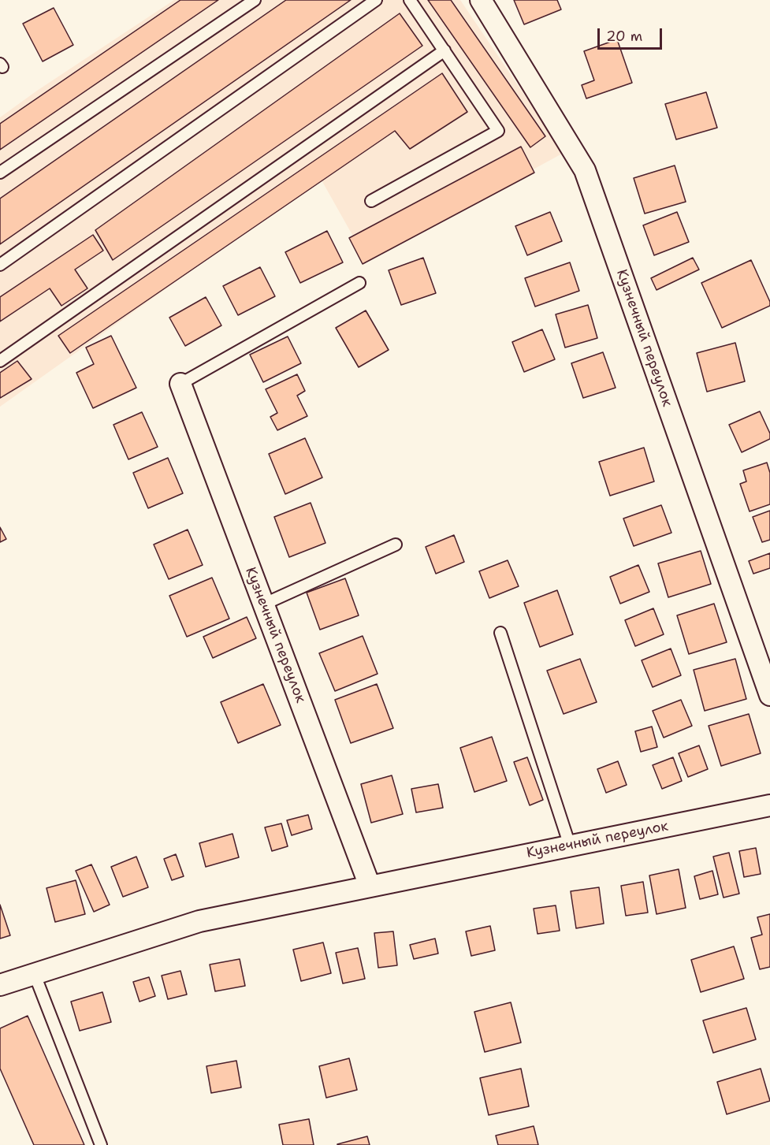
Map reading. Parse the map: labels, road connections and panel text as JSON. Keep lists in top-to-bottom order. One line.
{"streets":{"street":["Кузнечный переулок"]},"scale_bar":"20 m"}
